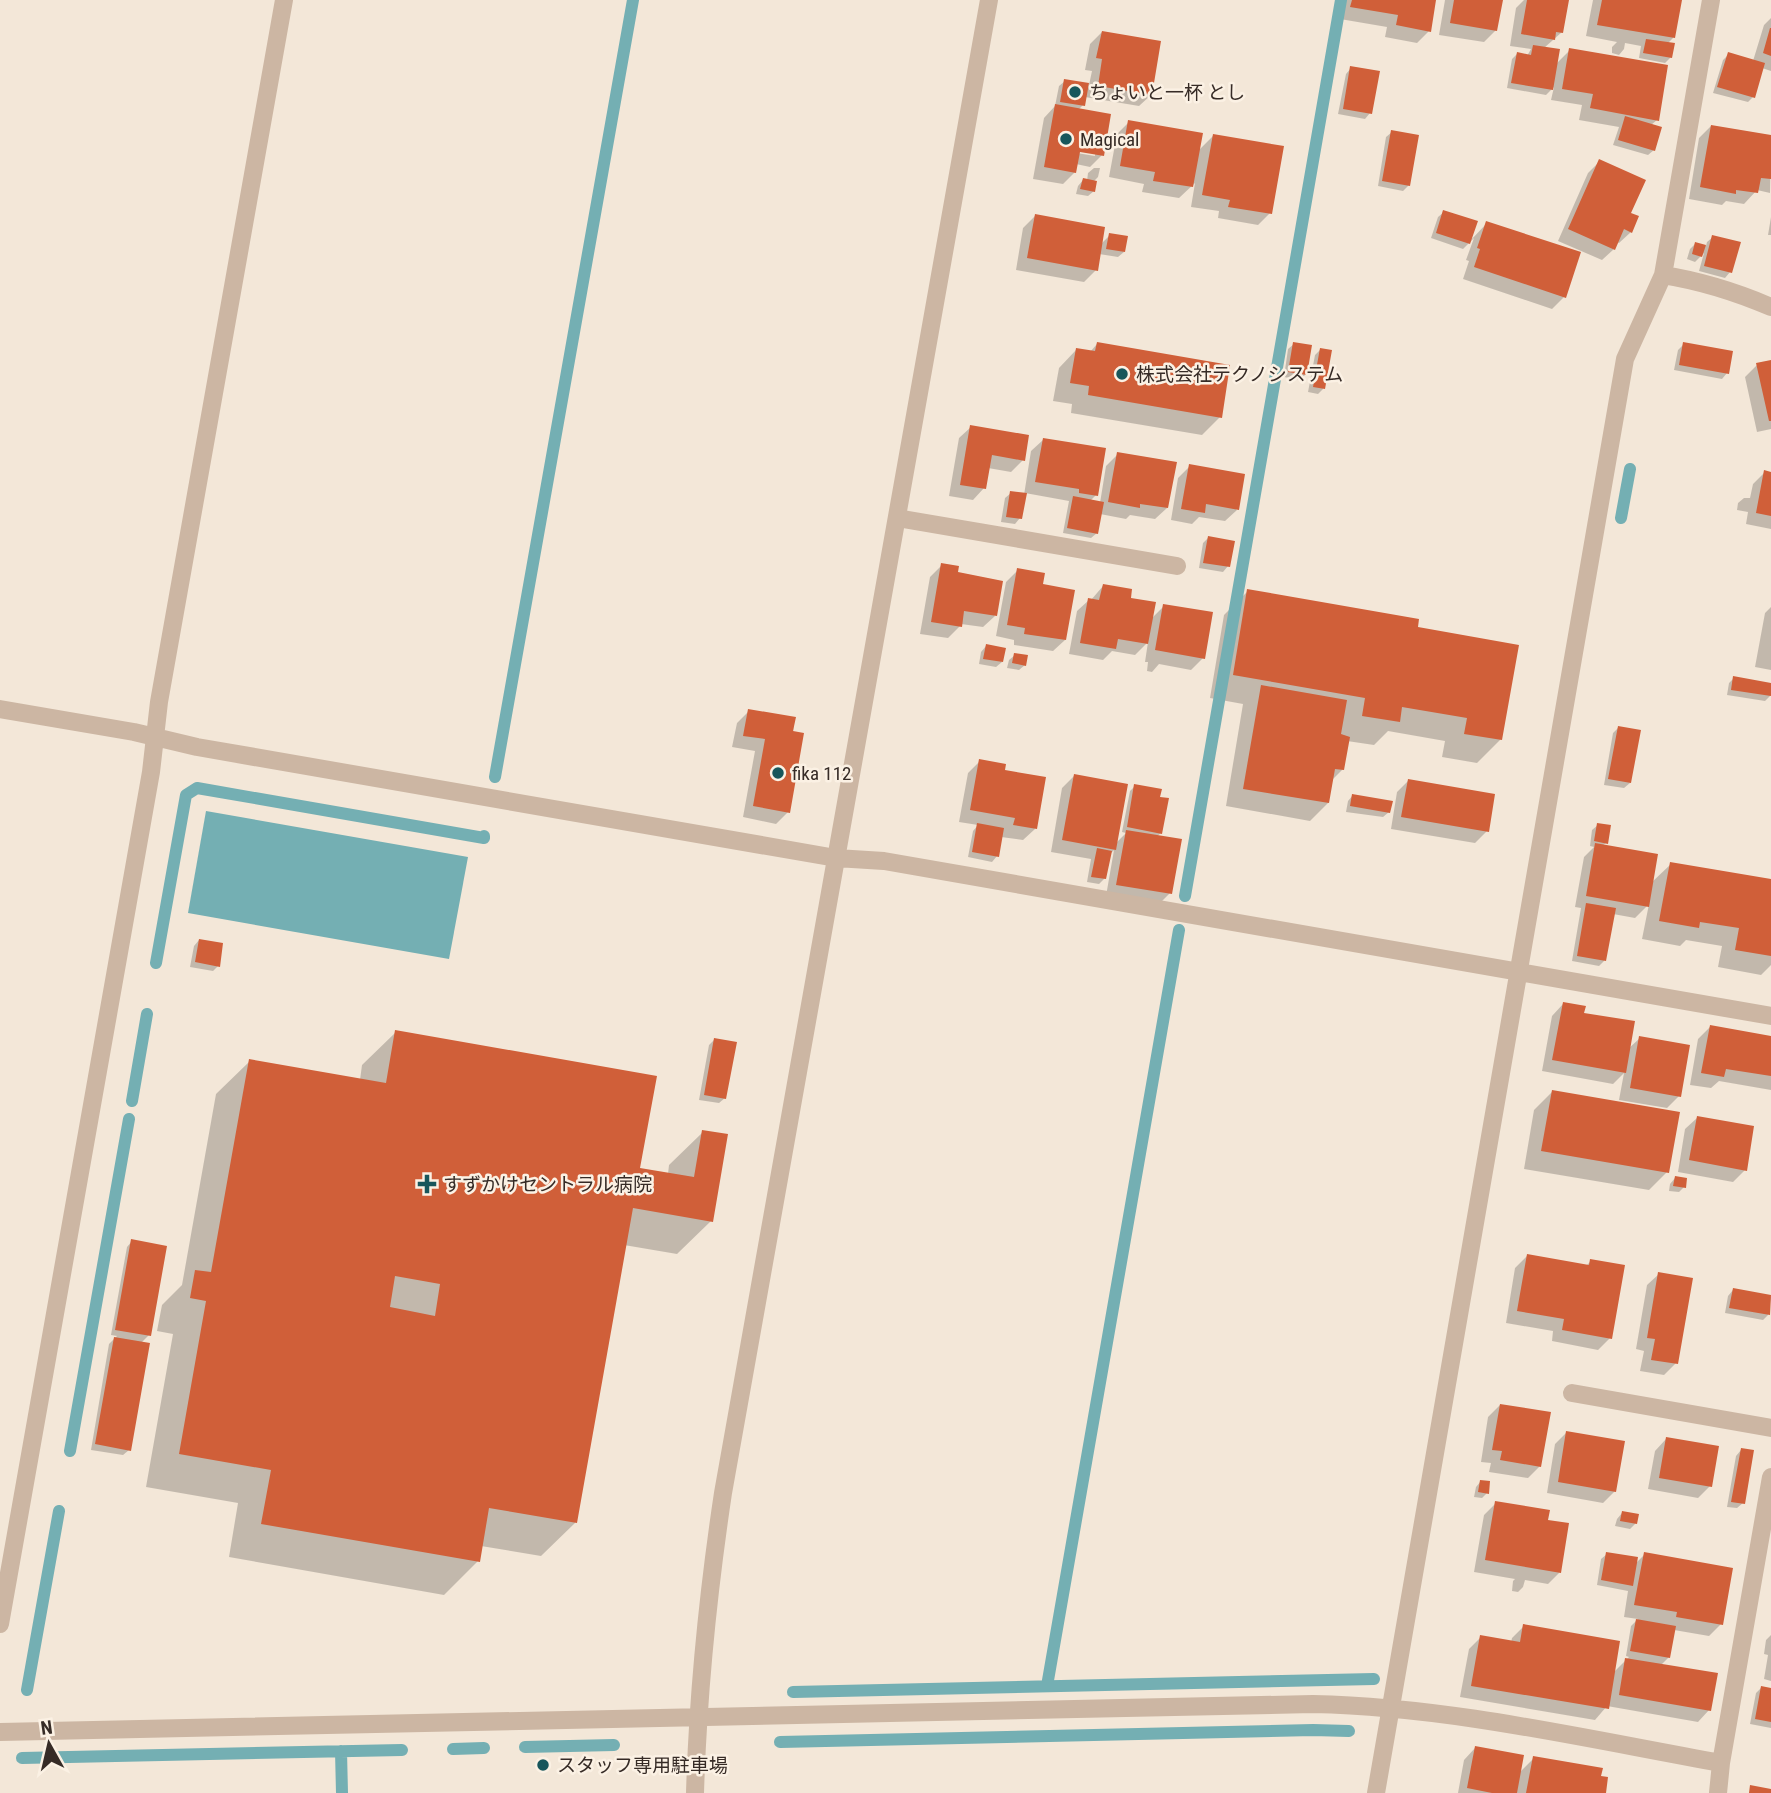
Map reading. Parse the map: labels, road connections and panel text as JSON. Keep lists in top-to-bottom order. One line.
{"places":{"other":["ちょいと一杯 とし","Magical","株式会社テクノシステム","fika 112","スタッフ専用駐車場"],"health":["すずかけセントラル病院"]},"north":"top"}
